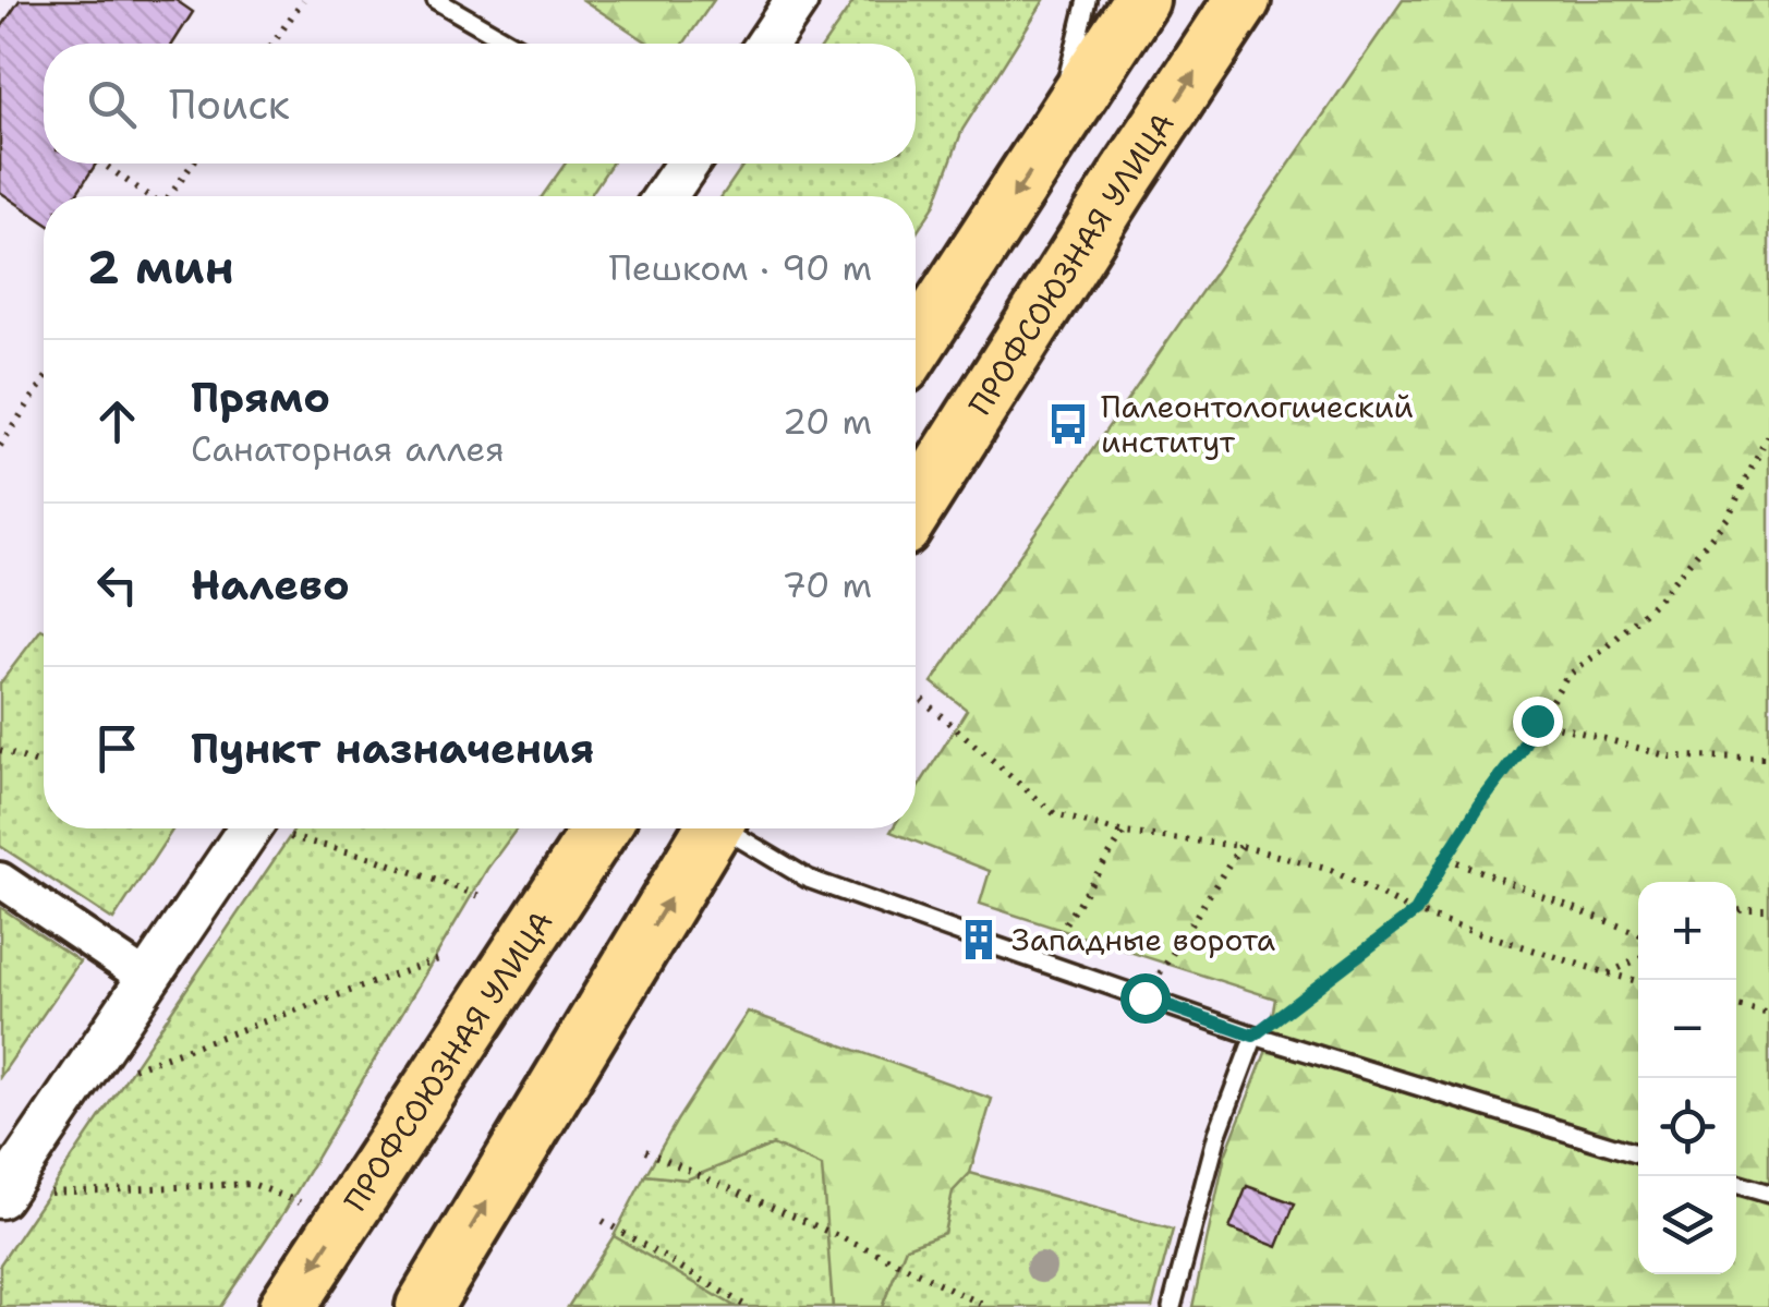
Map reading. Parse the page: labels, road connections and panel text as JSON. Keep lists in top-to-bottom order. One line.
{"streets":{"main road":["ПРОФСОЮЗНАЯ УЛИЦА"]},"places":{"bus stop":["Палеонтологический институт"],"building":["Западные ворота"]},"page":{"search":"Поиск","heading":["2 мин","Пешком · 90 m"],"list":[["Прямо","Санаторная аллея","20 m"],["Налево","70 m"],"Пункт назначения"],"map_buttons":["+","−"]}}
